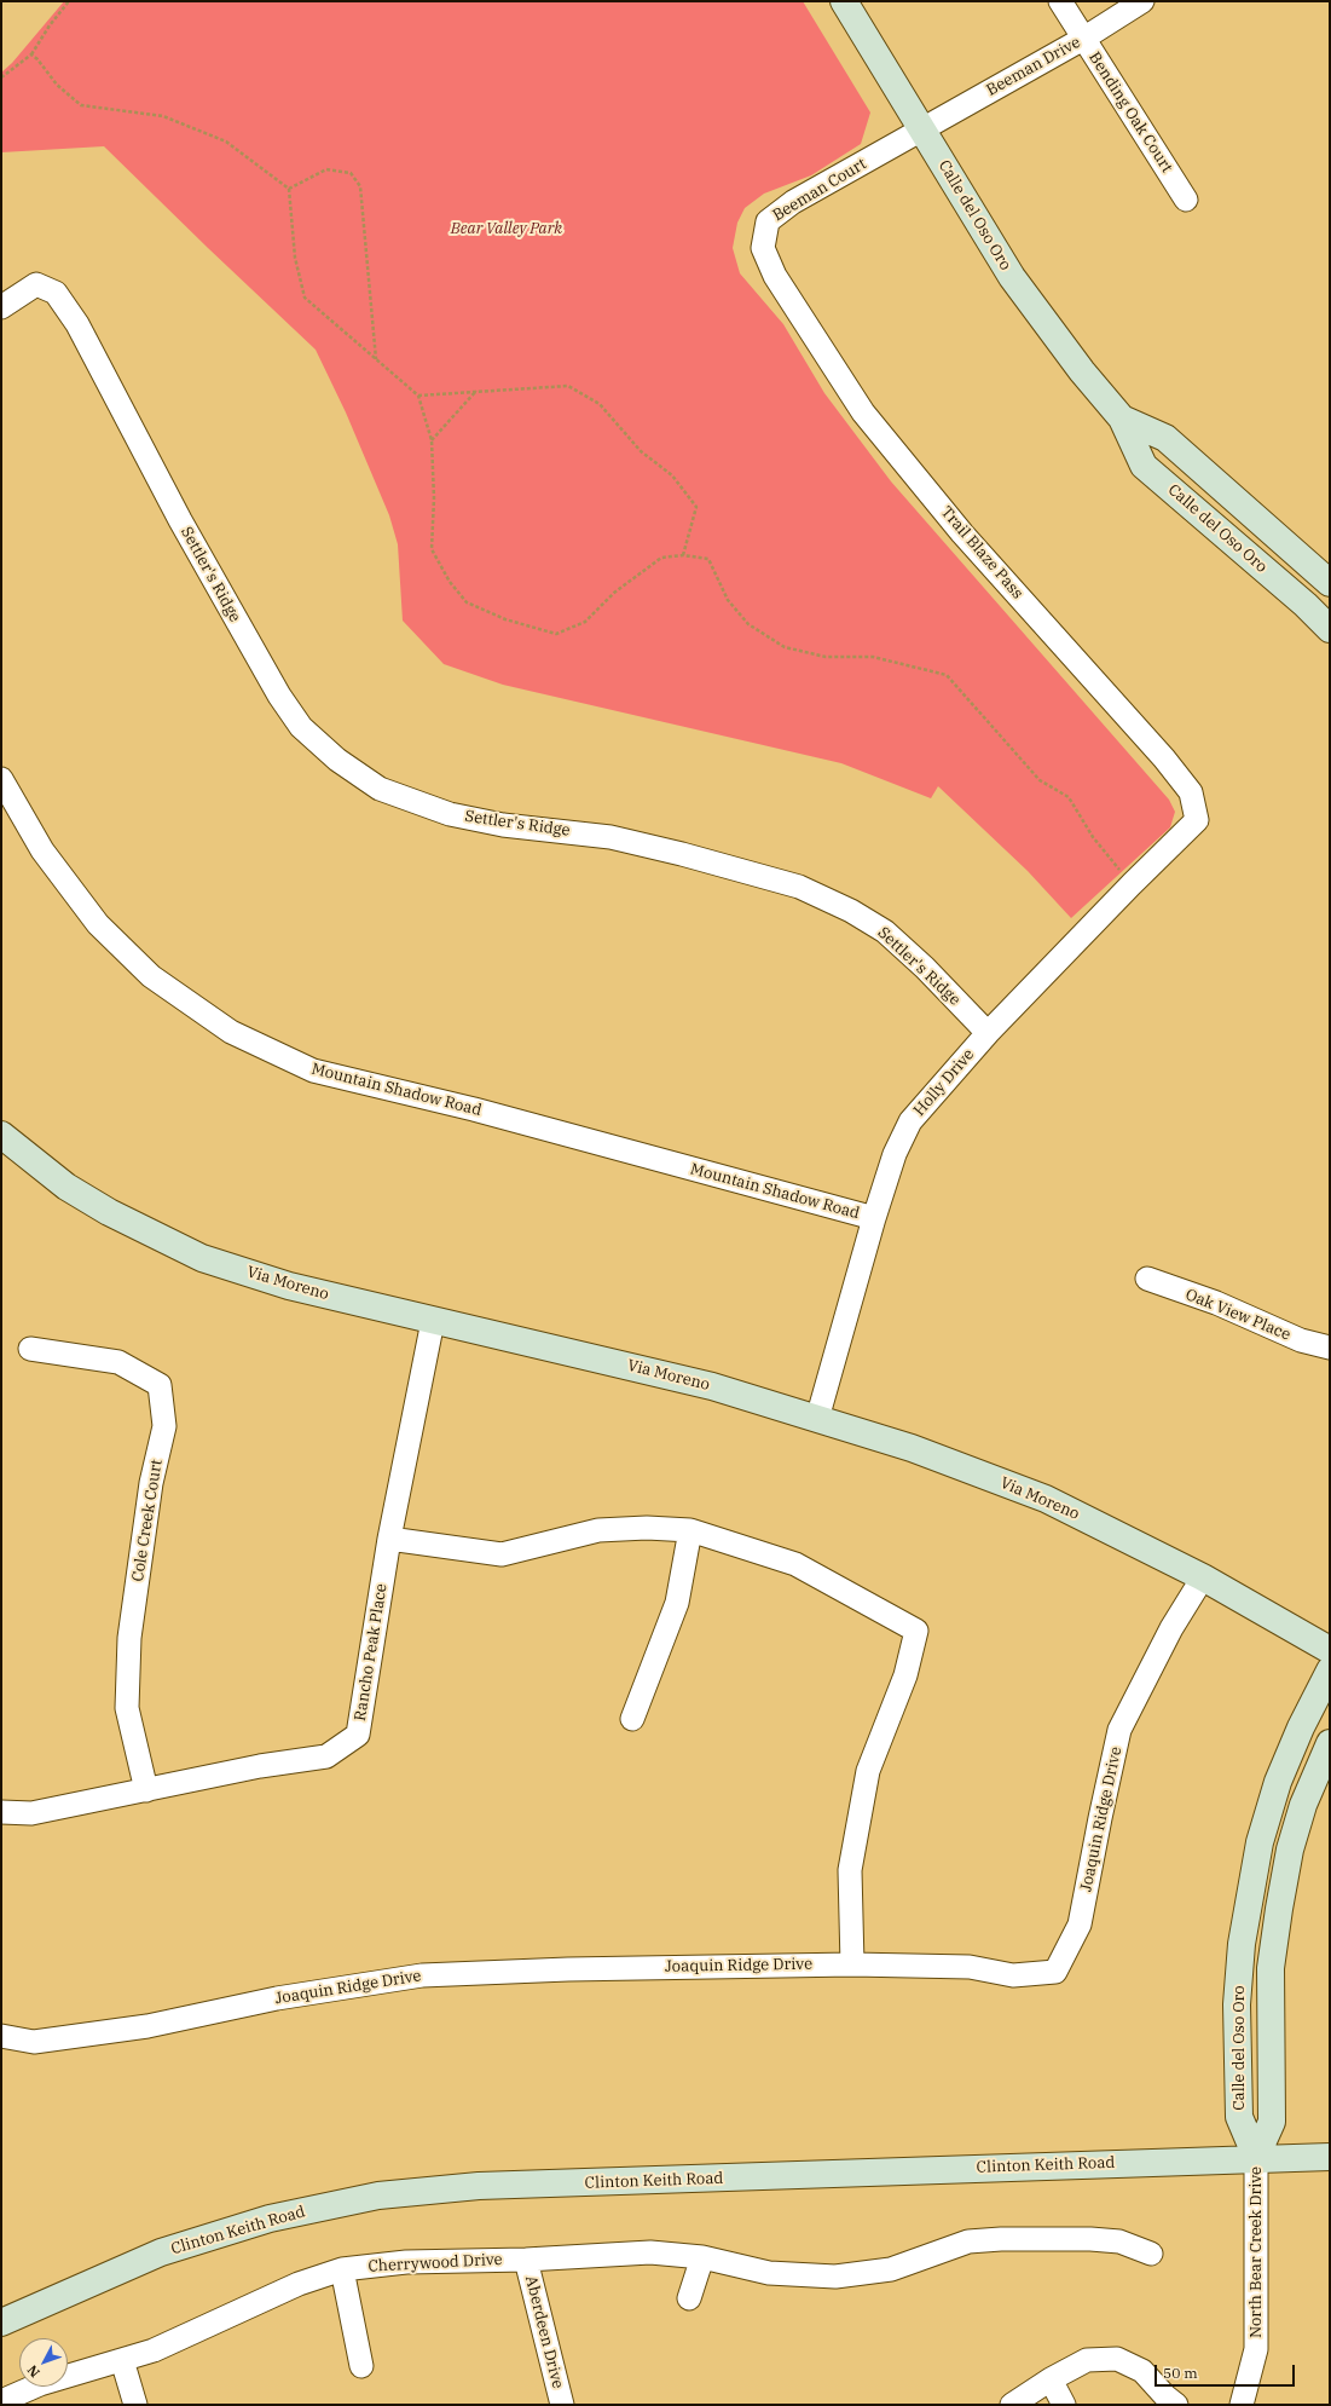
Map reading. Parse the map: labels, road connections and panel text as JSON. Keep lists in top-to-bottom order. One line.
{"streets":{"main road":["Calle del Oso Oro","Via Moreno","Clinton Keith Road"],"street":["Beeman Drive","Bending Oak Court","Beeman Court","Trail Blaze Pass","Settler's Ridge","Holly Drive","Mountain Shadow Road","Oak View Place","Cole Creek Court","Rancho Peak Place","Joaquin Ridge Drive","North Bear Creek Drive","Cherrywood Drive","Aberdeen Drive"]},"crossings":[["Beeman Drive","Bending Oak Court"],["Beeman Drive","Beeman Court"],["Beeman Drive","Calle del Oso Oro"],["Beeman Court","Calle del Oso Oro"],["Beeman Court","Trail Blaze Pass"],["Calle del Oso Oro","Clinton Keith Road"],["Calle del Oso Oro","North Bear Creek Drive"],["Trail Blaze Pass","Holly Drive"],["Settler's Ridge","Holly Drive"],["Holly Drive","Mountain Shadow Road"],["Holly Drive","Via Moreno"],["Via Moreno","Rancho Peak Place"],["Via Moreno","Joaquin Ridge Drive"],["Cole Creek Court","Rancho Peak Place"],["Clinton Keith Road","North Bear Creek Drive"],["Cherrywood Drive","Aberdeen Drive"]],"parks":["Bear Valley Park"],"scale_bar":"50 m","north":"bottom left"}
